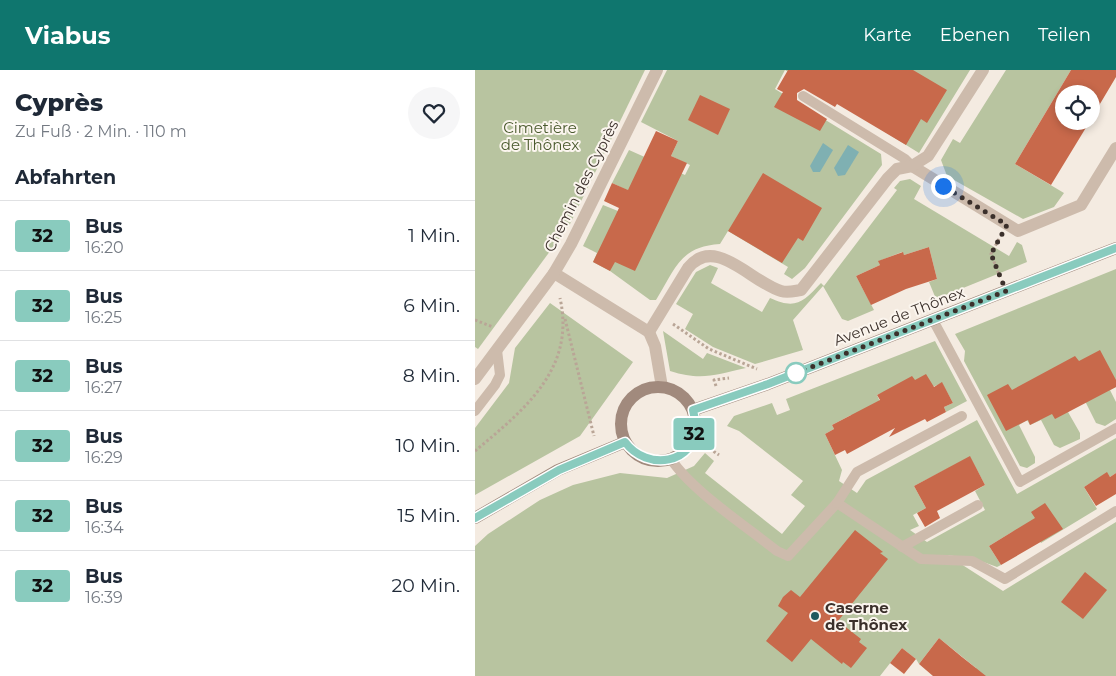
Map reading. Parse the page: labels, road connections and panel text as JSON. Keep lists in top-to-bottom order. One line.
{"streets":{"main road":["Avenue de Thônex"],"street":["Chemin des Cyprès"]},"parks":["Cimetière de Thônex"],"places":["Caserne de Thônex"],"lines":["bus line 32"],"page":{"header":"Viabus","nav":["Karte","Ebenen","Teilen"],"heading":[["Cyprès","Zu Fuß · 2 Min. · 110 m"],"Abfahrten"],"on_map":"32","list":[{"mark":"32","name":"Bus","note":"16:20","value":"1 Min."},{"mark":"32","name":"Bus","note":"16:25","value":"6 Min."},{"mark":"32","name":"Bus","note":"16:27","value":"8 Min."},{"mark":"32","name":"Bus","note":"16:29","value":"10 Min."},{"mark":"32","name":"Bus","note":"16:34","value":"15 Min."},{"mark":"32","name":"Bus","note":"16:39","value":"20 Min."}]}}
